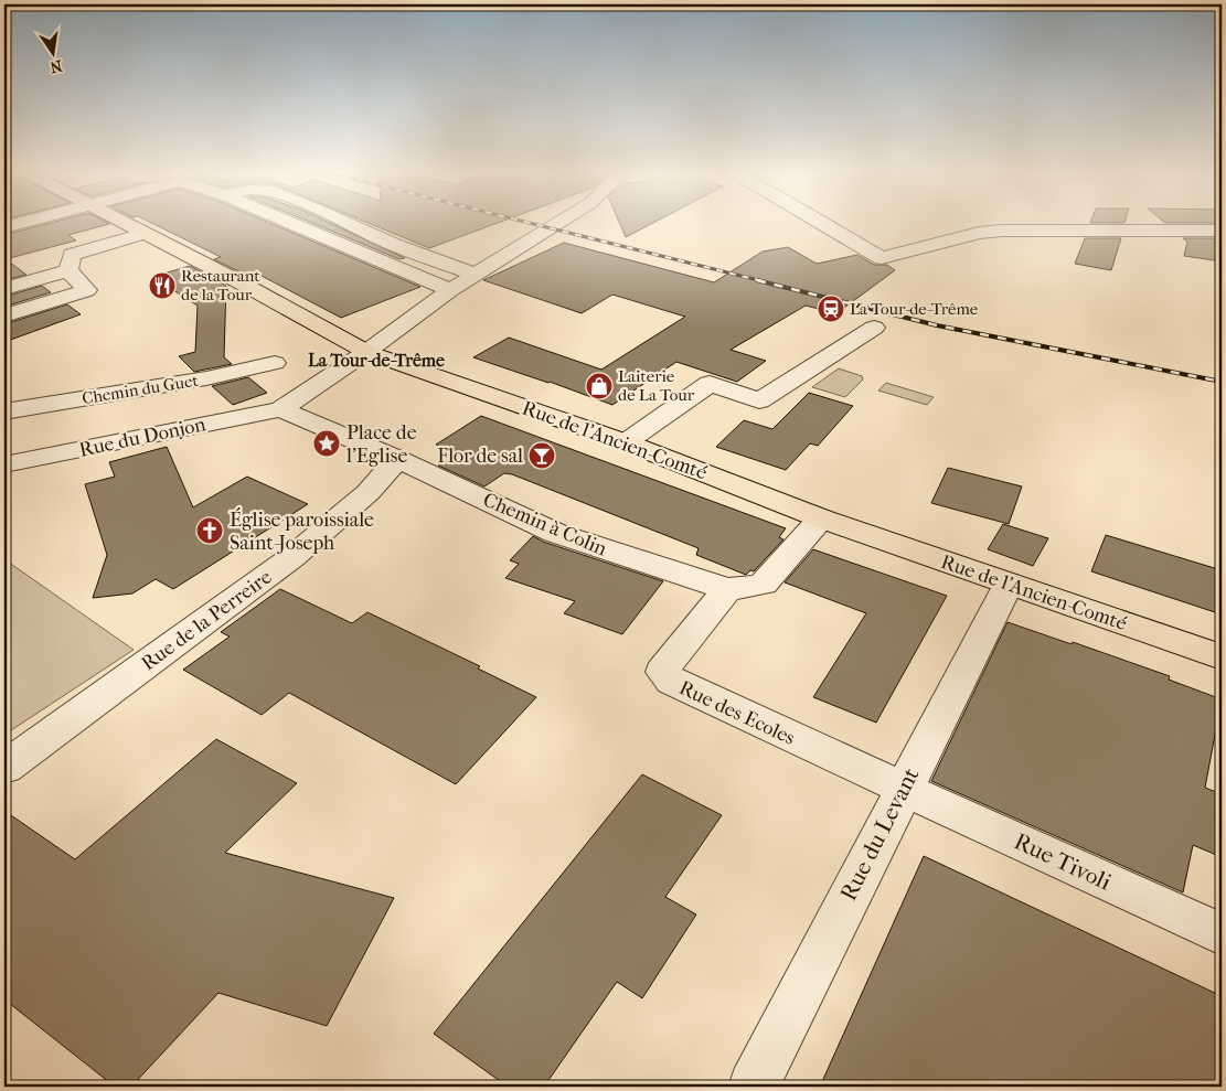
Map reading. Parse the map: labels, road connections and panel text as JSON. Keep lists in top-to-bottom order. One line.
{"streets":{"main road":["Rue de l'Ancien-Comté"],"street":["Chemin du Guet","Rue du Donjon","Chemin à Colin","Rue de la Perreire","Rue des Ecoles","Rue du Levant","Rue Tivoli"]},"crossings":[["Rue de l'Ancien-Comté","Rue du Levant"],["Chemin à Colin","Rue de la Perreire"],["Chemin à Colin","Rue des Ecoles"],["Rue des Ecoles","Rue du Levant"],["Rue des Ecoles","Rue Tivoli"],["Rue du Levant","Rue Tivoli"]],"districts":["La Tour-de-Trême"],"places":{"restaurant":["Restaurant de la Tour"],"station":["La Tour-de-Trême"],"shop":["Laiterie de La Tour"],"place":["Place de l'Eglise"],"bar":["Flor de sal"],"church":["Église paroissiale Saint-Joseph"]},"north":"bottom"}
